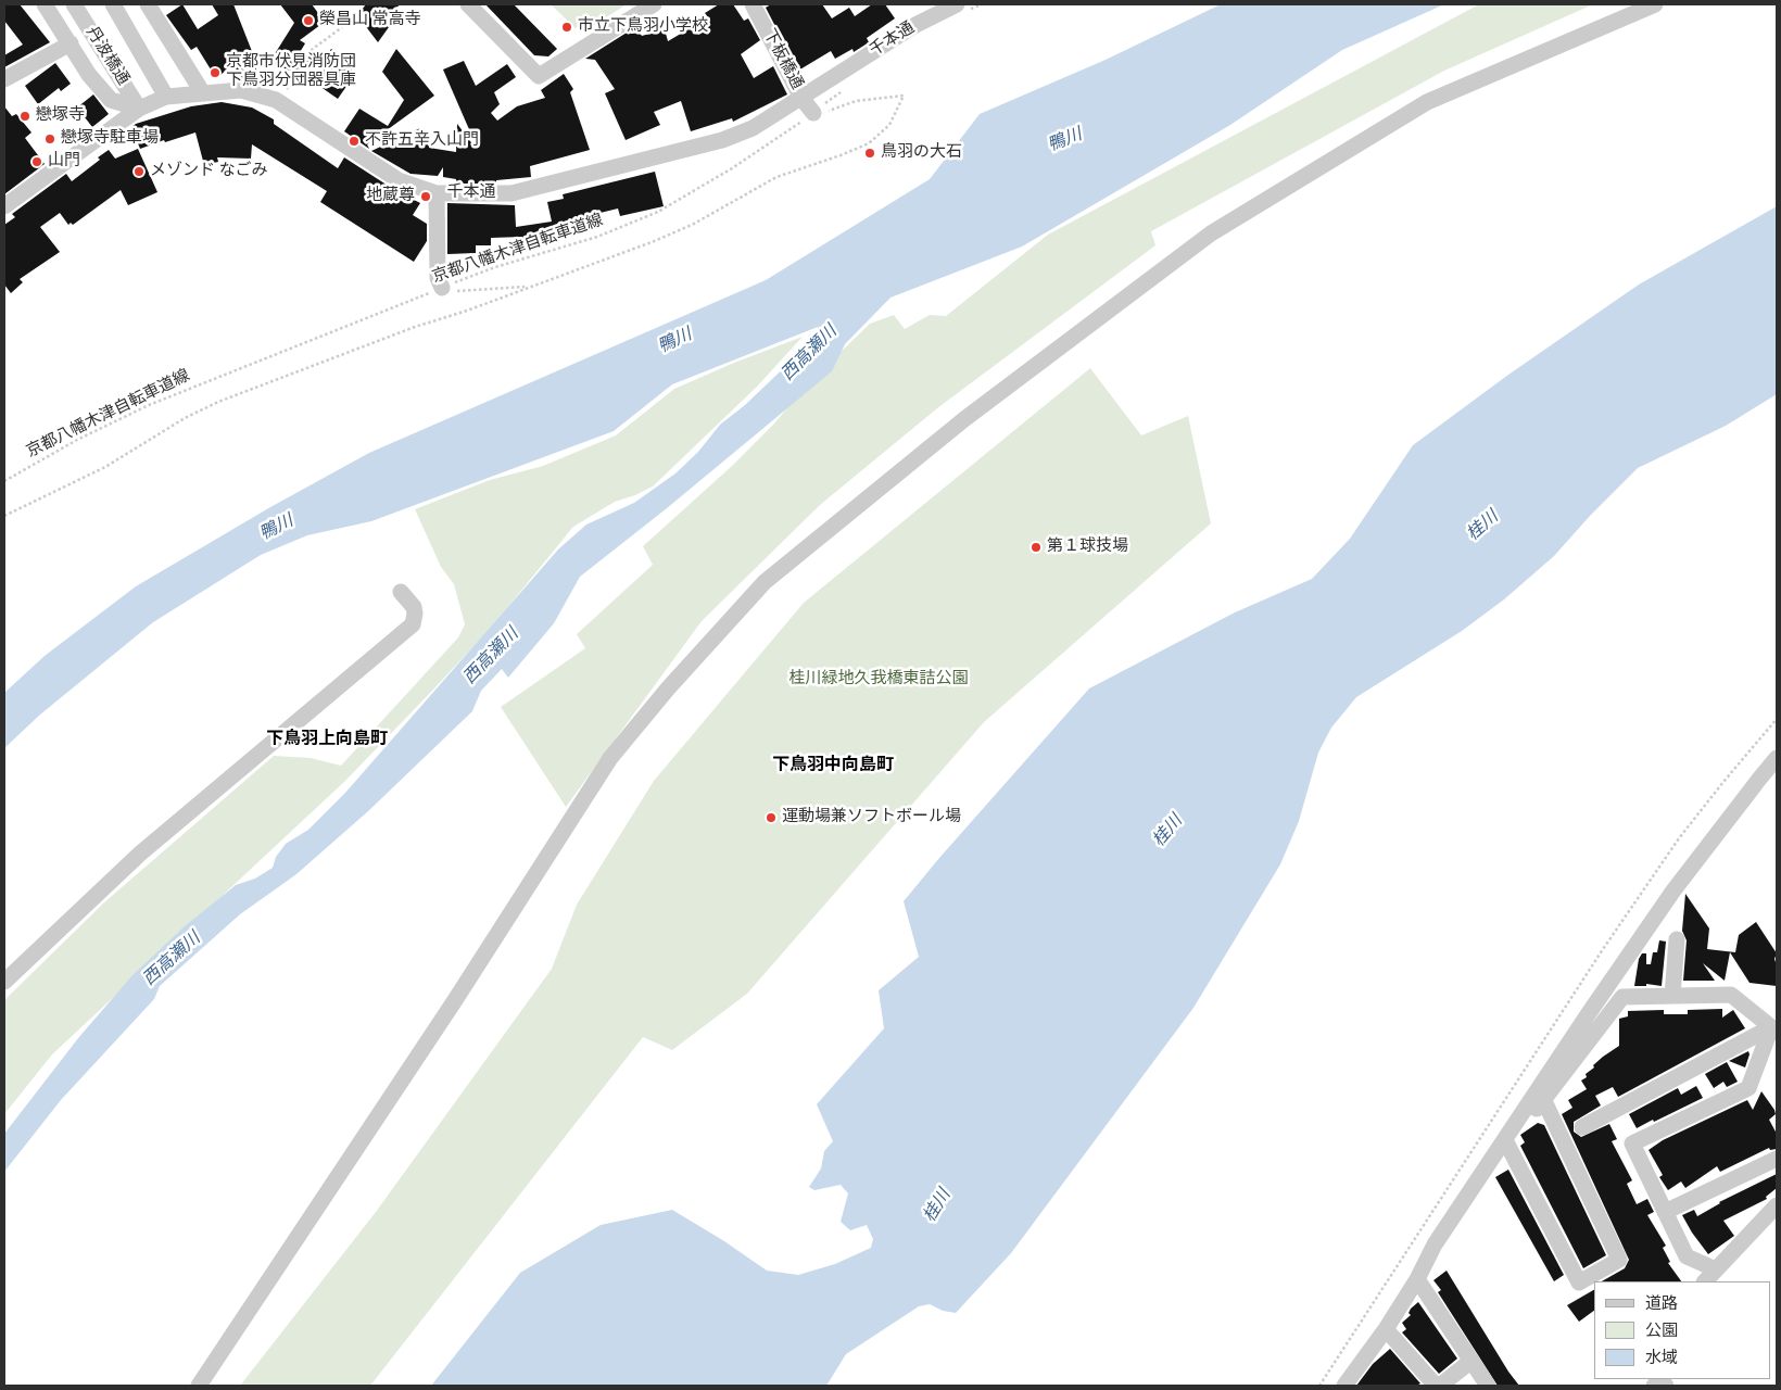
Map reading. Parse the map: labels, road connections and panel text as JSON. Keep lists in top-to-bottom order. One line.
{"streets":{"street":["千本通","丹波橋通","下板橋通"],"path":["京都八幡木津自転車道線"]},"crossings":[["千本通","丹波橋通"],["千本通","下板橋通"],["下板橋通","京都八幡木津自転車道線"]],"districts":["下鳥羽上向島町","下鳥羽中向島町"],"water":["鴨川","西高瀬川","桂川"],"parks":["桂川緑地久我橋東詰公園"],"places":["榮昌山 常高寺","市立下鳥羽小学校","京都市伏見消防団 下鳥羽分団器具庫","戀塚寺","戀塚寺駐車場","不許五辛入山門","鳥羽の大石","山門","メゾンド なごみ","地蔵尊","第１球技場","運動場兼ソフトボール場"],"legend":["道路","公園","水域"]}
